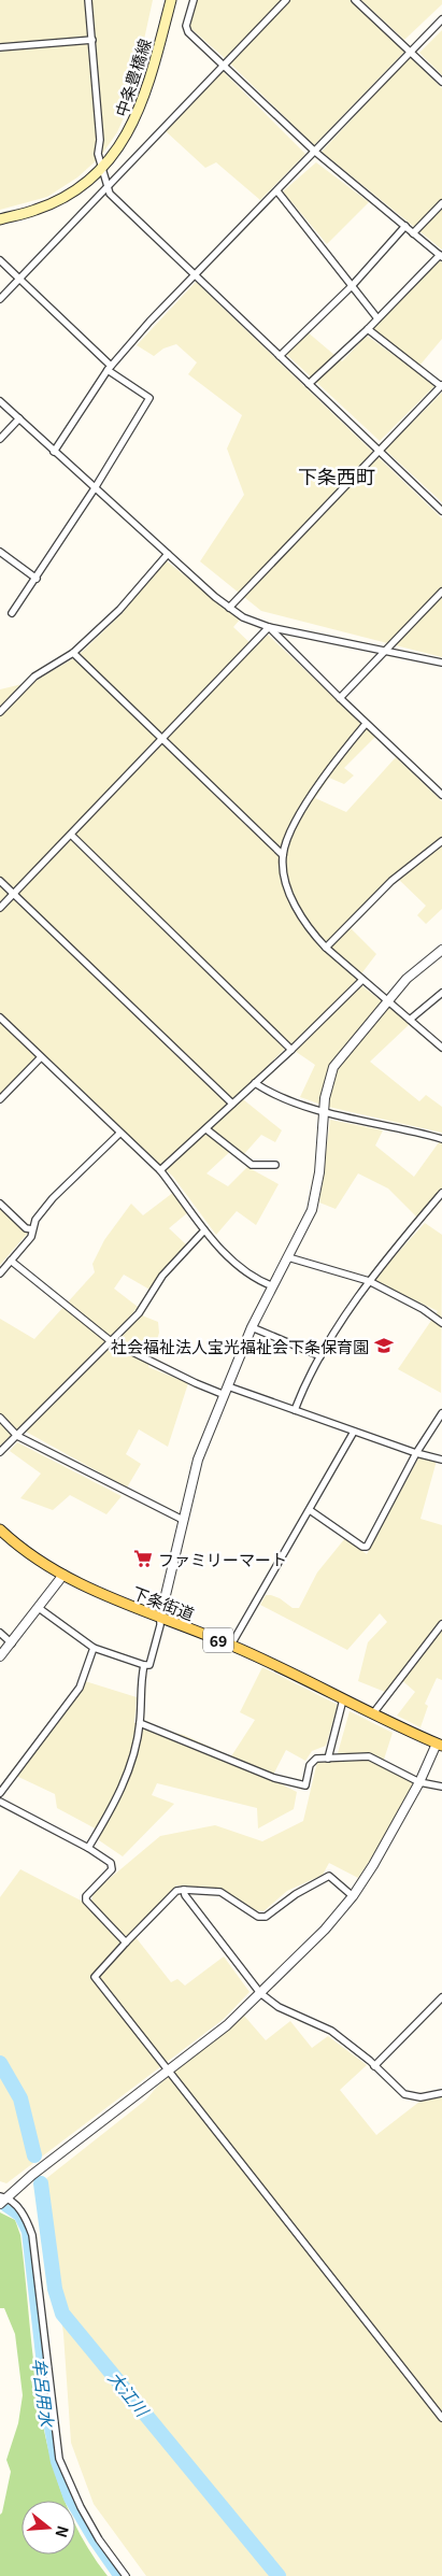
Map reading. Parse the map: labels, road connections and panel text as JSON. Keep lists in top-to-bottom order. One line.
{"streets":{"main road":["中条豊橋線","下条街道","69"]},"districts":["下条西町"],"water":["牟呂用水","大江川"],"places":{"school or university":["社会福祉法人宝光福祉会下条保育園"],"supermarket":["ファミリーマート"]},"north":"right"}
